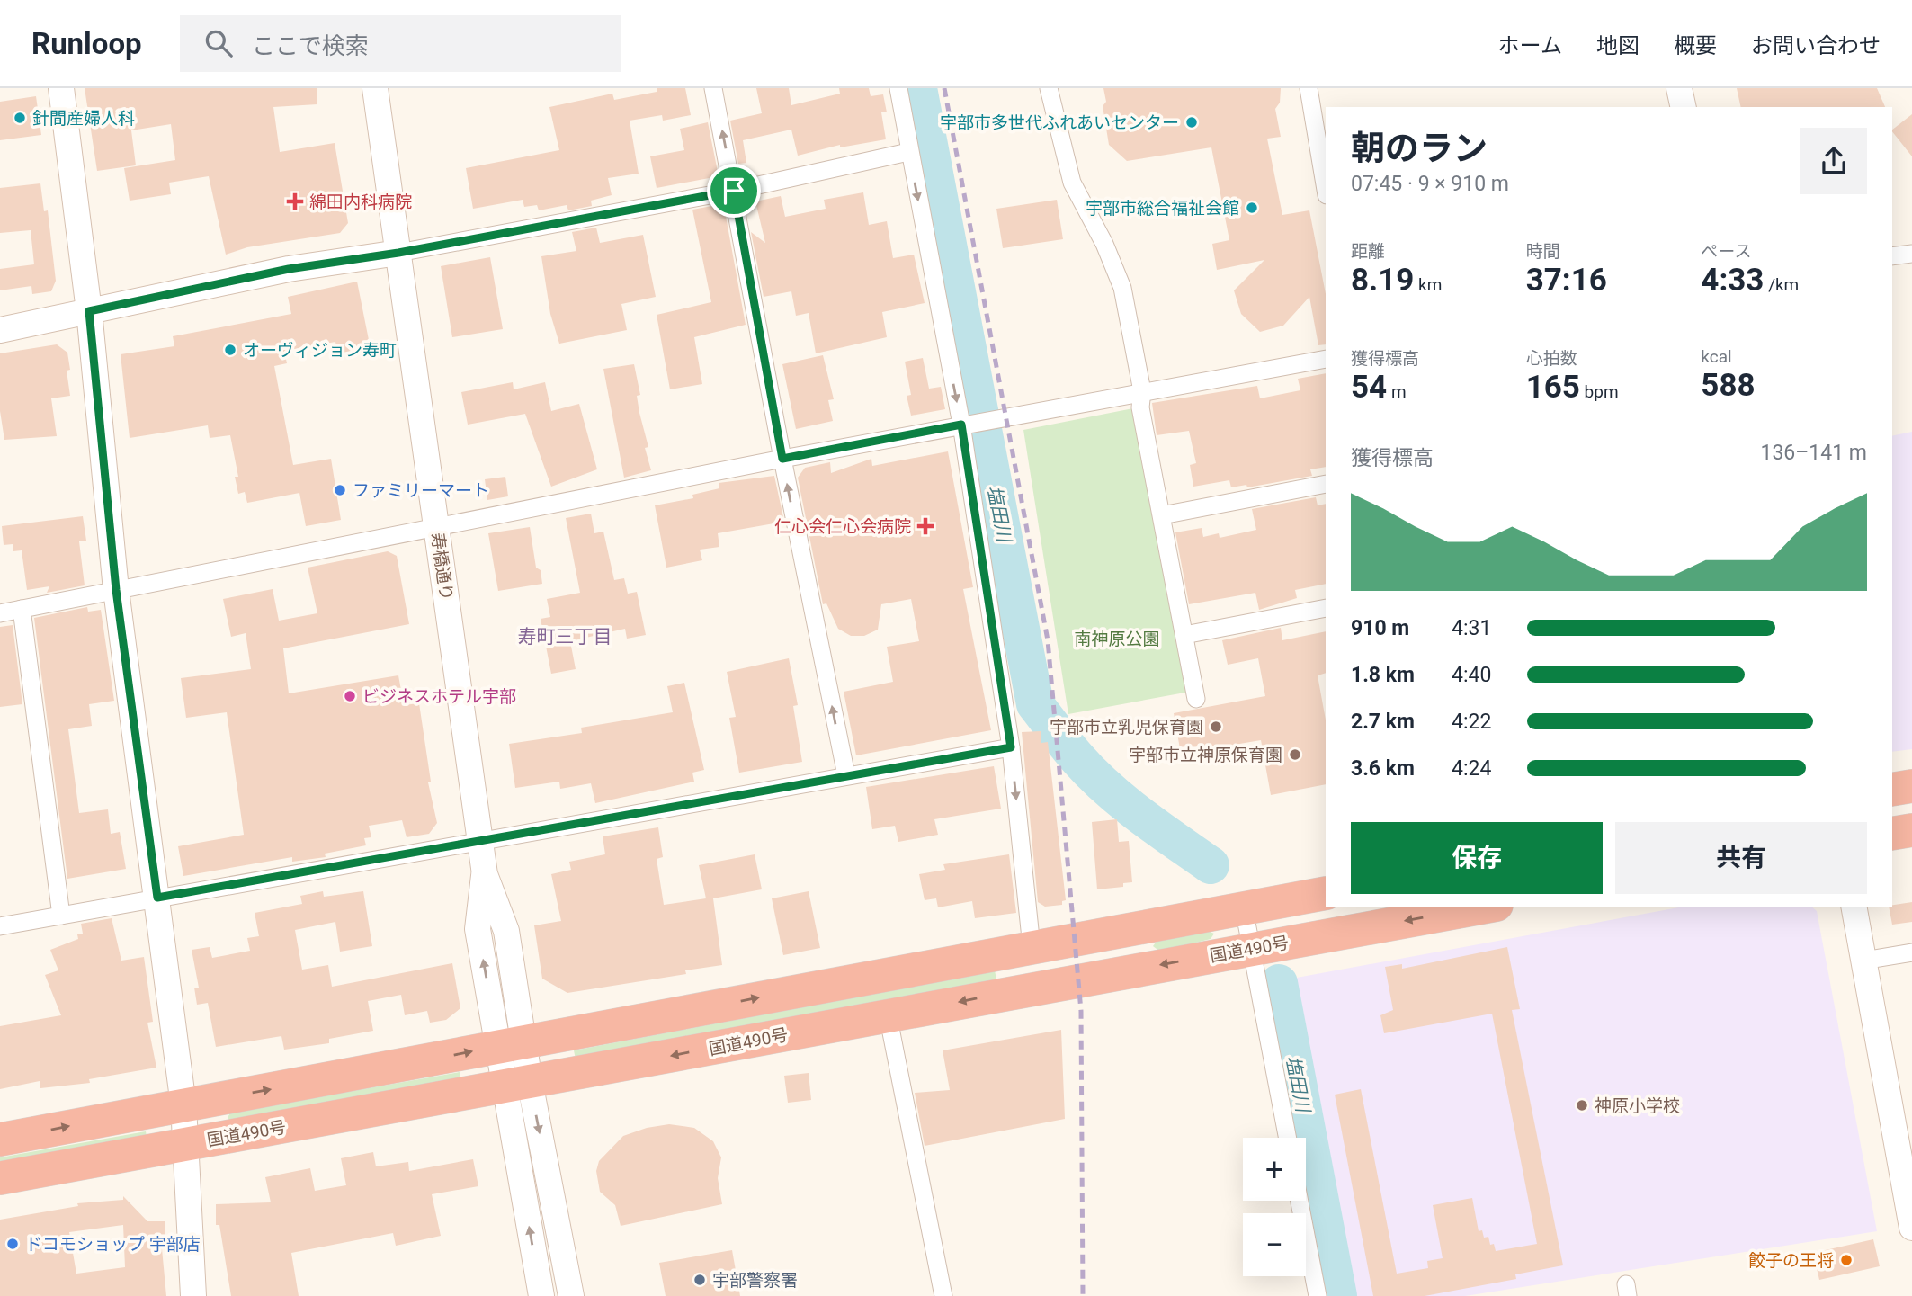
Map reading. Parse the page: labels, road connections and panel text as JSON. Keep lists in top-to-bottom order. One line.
{"streets":{"highway":["国道490号"],"street":["寿橋通り"]},"crossings":[["寿橋通り","国道490号"]],"districts":["寿町三丁目"],"water":["塩田川"],"parks":["南神原公園"],"places":{"other":["針間産婦人科","宇部市多世代ふれあいセンター","宇部市総合福祉会館","オーヴィジョン寿町","ファミリーマート","ビジネスホテル宇部","宇部市立乳児保育園","宇部市立神原保育園","神原小学校","ドコモショップ 宇部店","餃子の王将","宇部警察署"],"health":["綿田内科病院","仁心会仁心会病院"]},"page":{"header":"Runloop","search":"ここで検索","nav":["ホーム","地図","概要","お問い合わせ"],"heading":["朝のラン","07:45 · 9 × 910 m"],"stats":[["距離","8.19 km"],["時間","37:16"],["ペース","4:33 /km"],["獲得標高","54 m"],["心拍数","165 bpm"],["kcal","588"]],"chart":["獲得標高","136–141 m"],"list":[{"name":"910 m","note":"4:31"},{"name":"1.8 km","note":"4:40"},{"name":"2.7 km","note":"4:22"},{"name":"3.6 km","note":"4:24"}],"buttons":["保存","共有"],"map_buttons":["+","−"]}}
